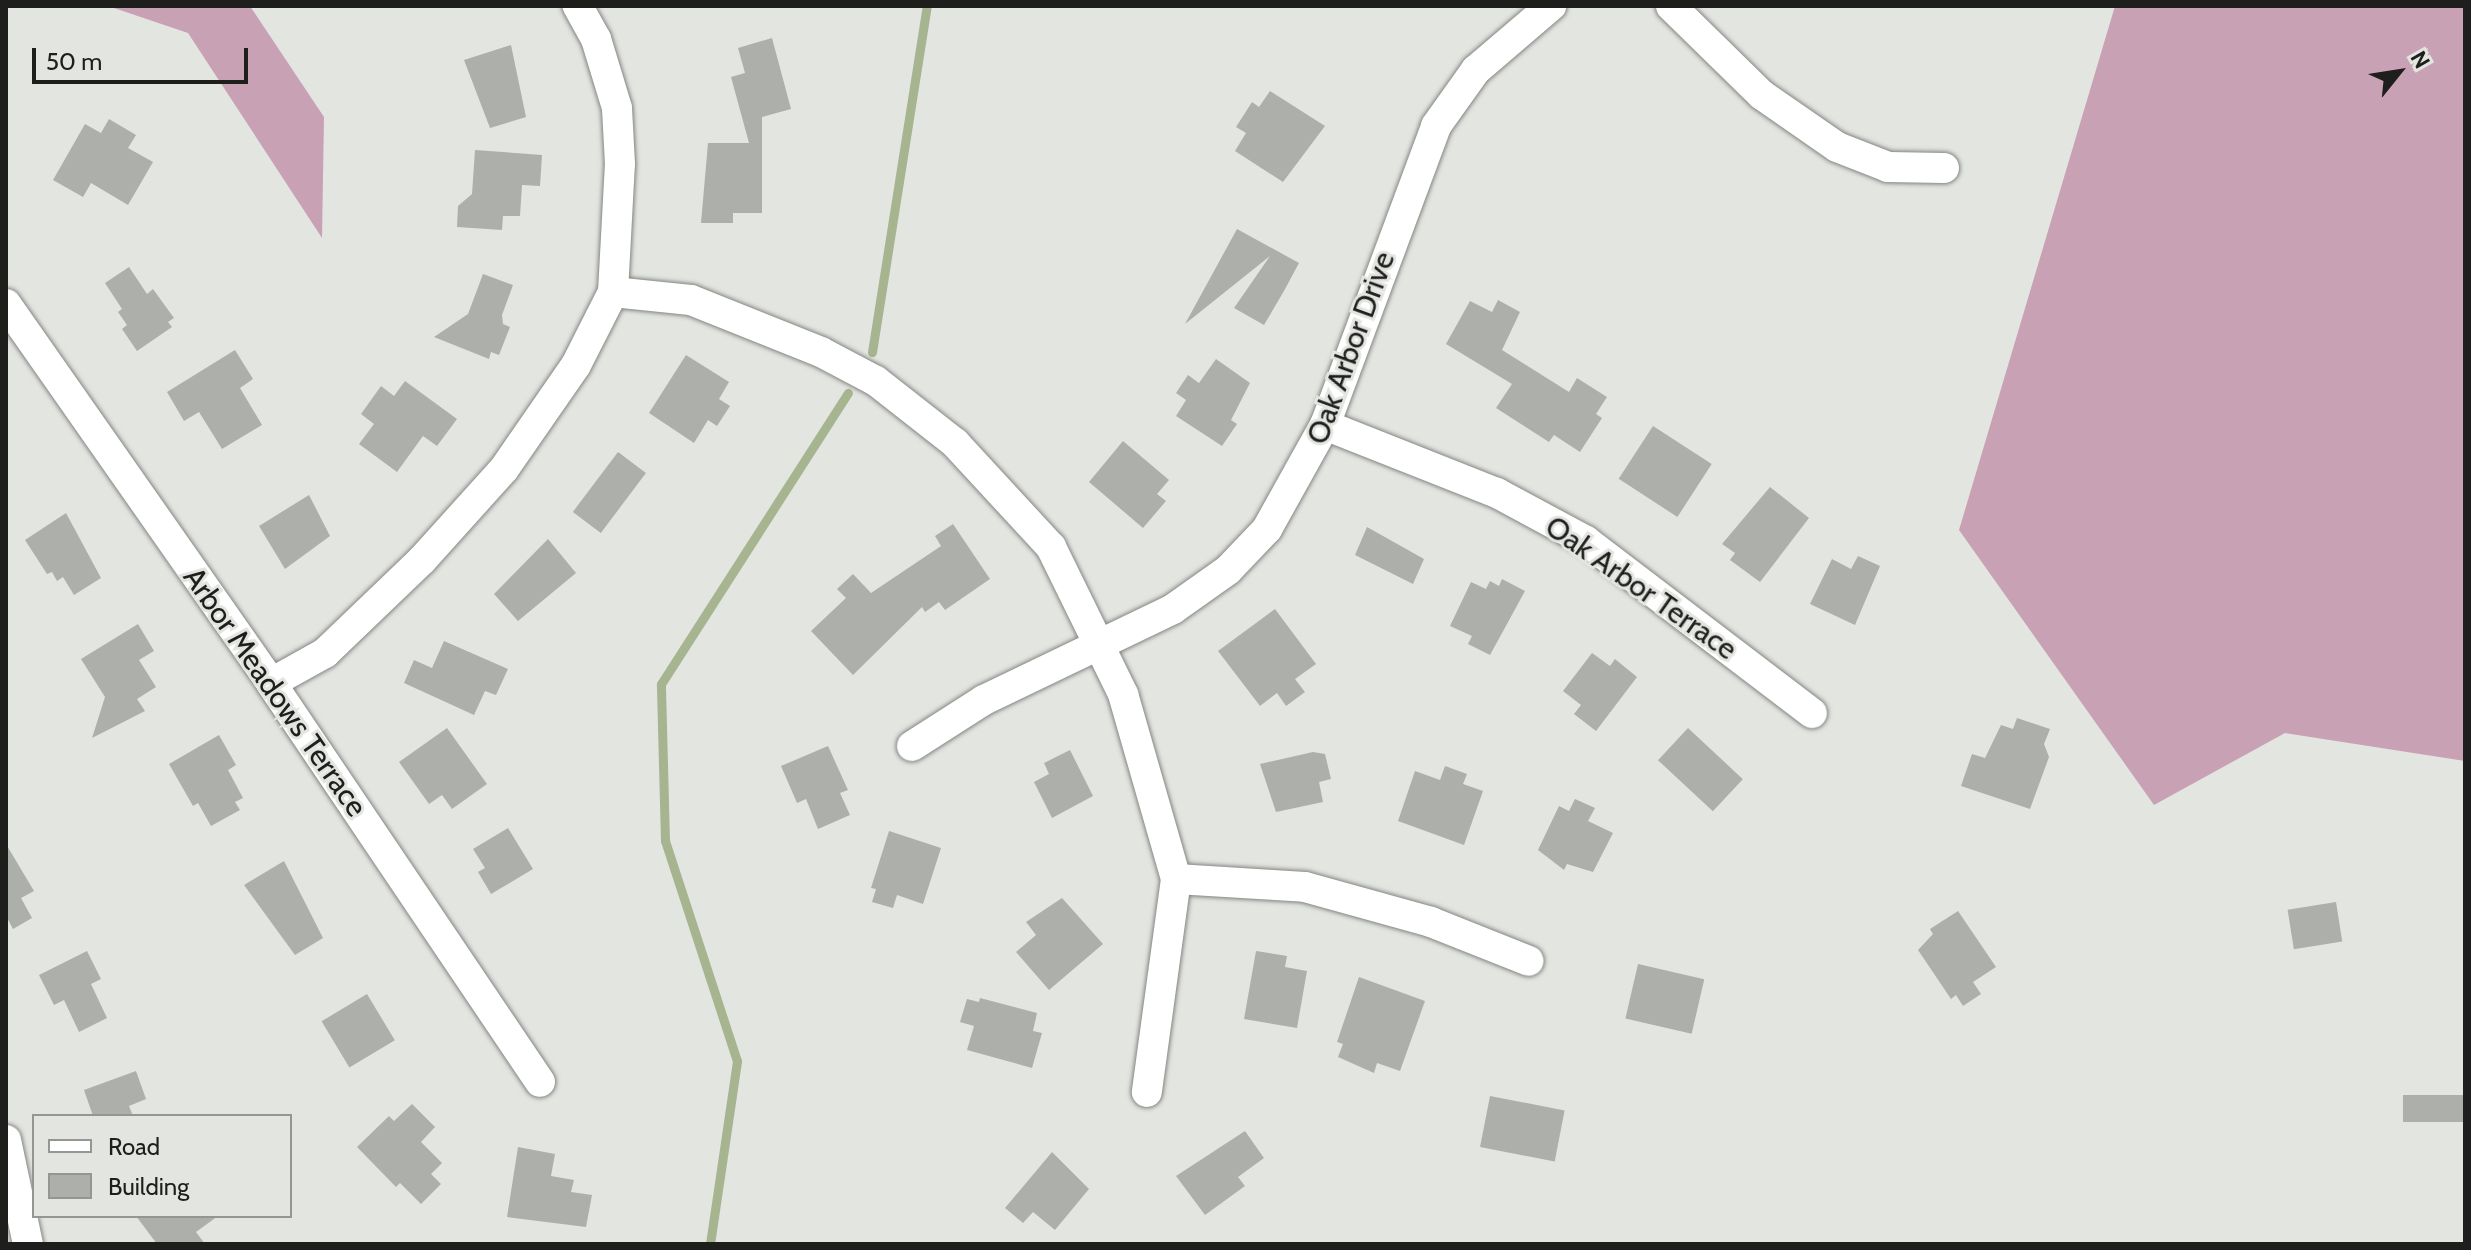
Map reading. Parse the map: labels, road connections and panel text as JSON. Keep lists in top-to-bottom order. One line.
{"streets":{"street":["Oak Arbor Drive","Oak Arbor Terrace","Arbor Meadows Terrace"]},"crossings":[["Oak Arbor Drive","Oak Arbor Terrace"]],"legend":["Road","Building"],"scale_bar":"50 m","north":"top right"}
